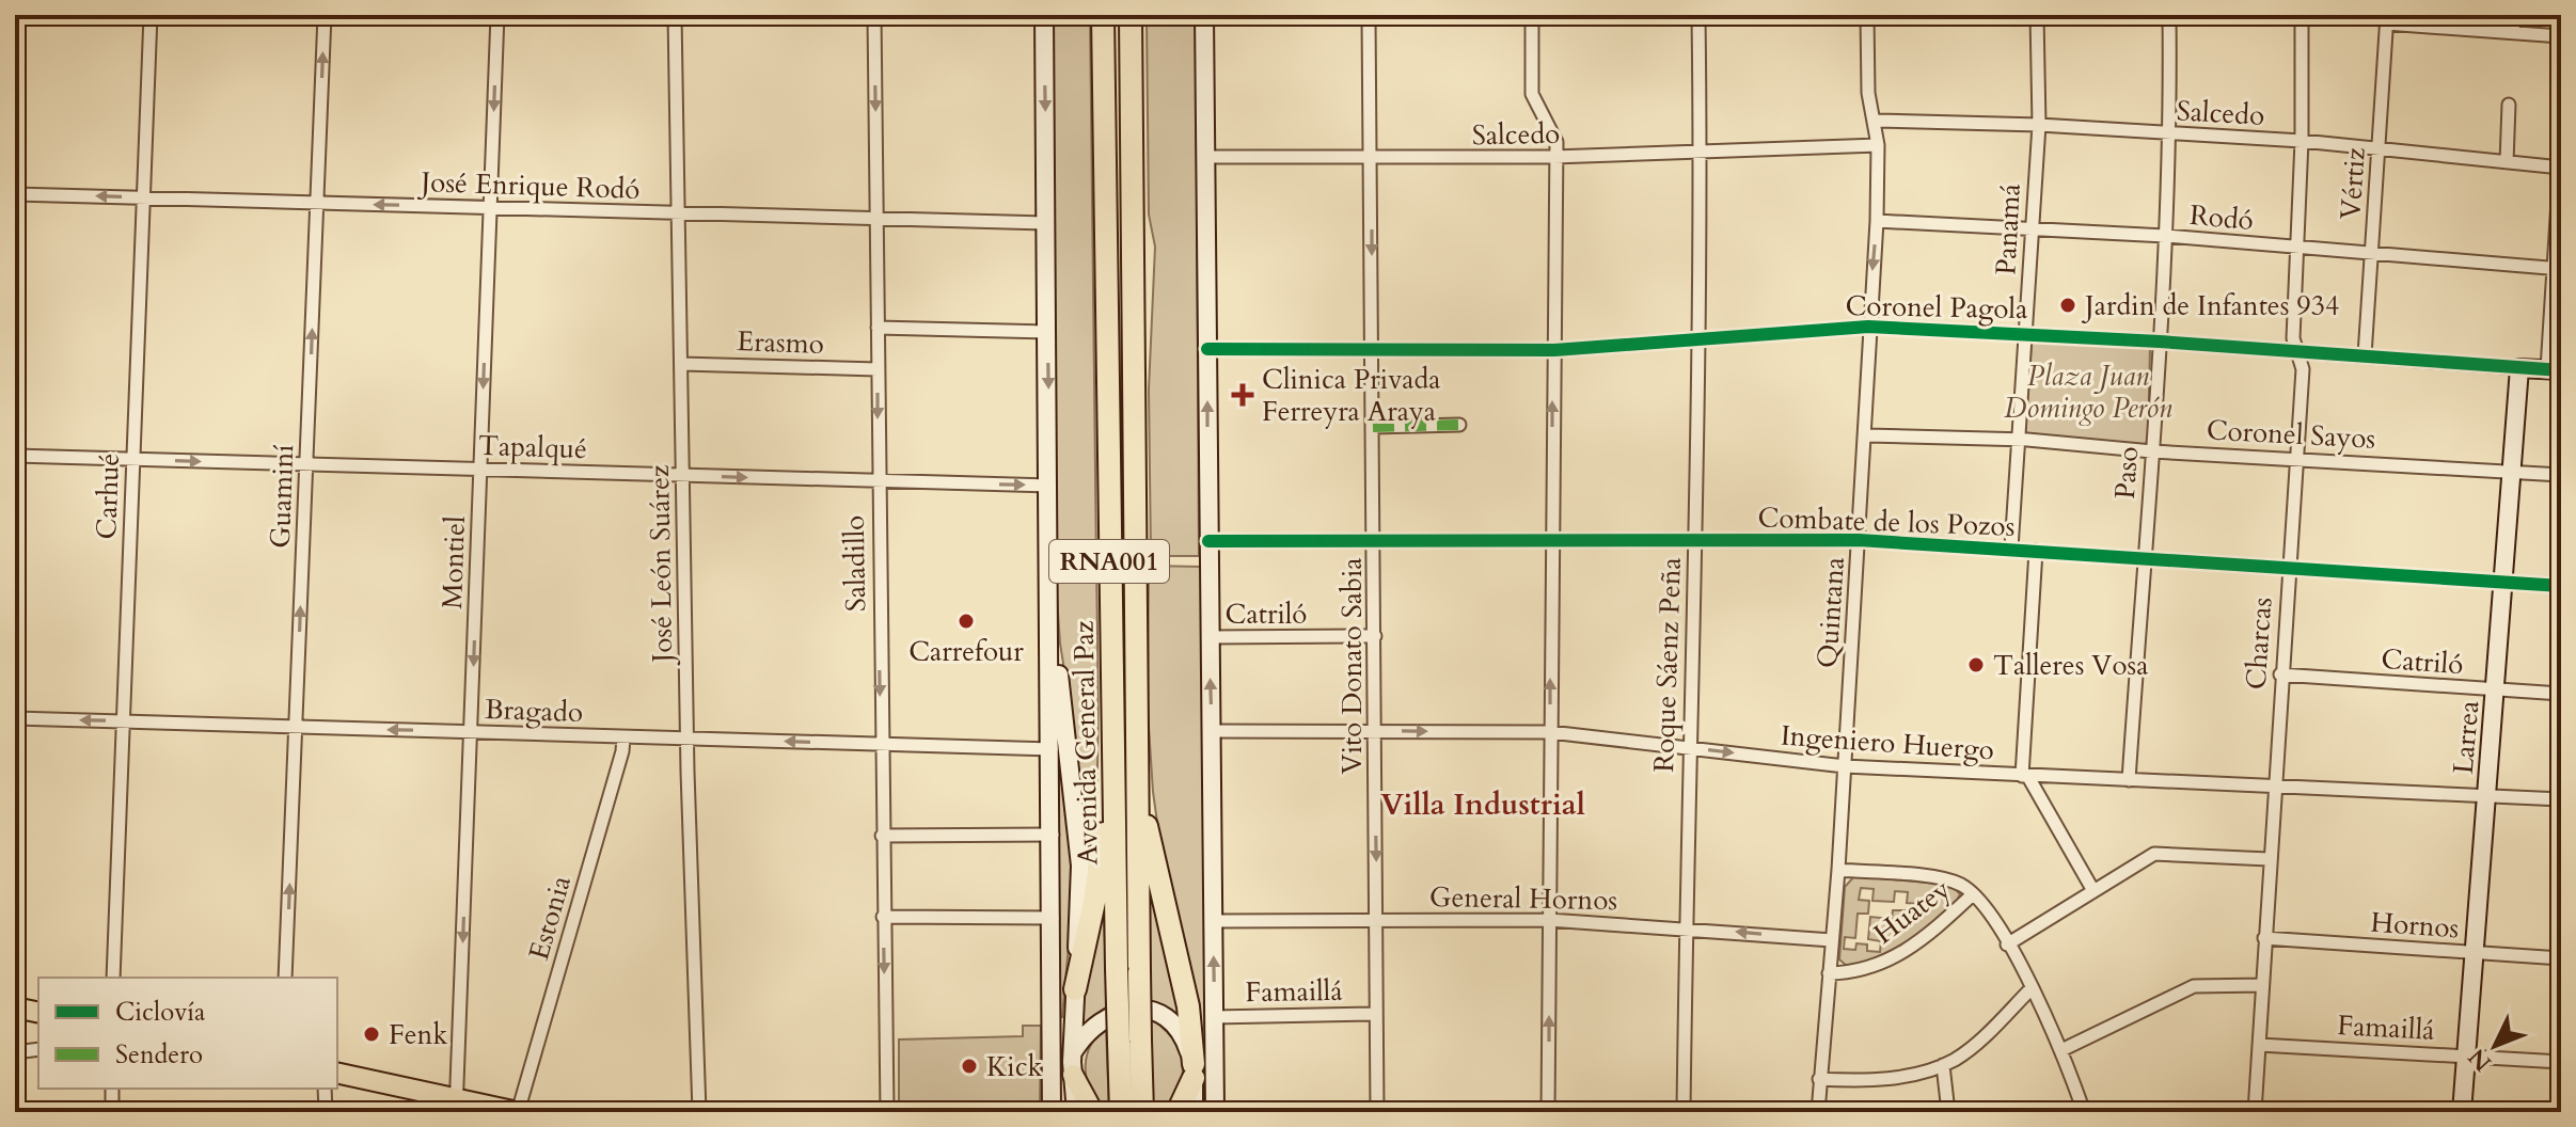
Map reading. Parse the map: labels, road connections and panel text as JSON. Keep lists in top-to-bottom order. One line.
{"streets":{"highway":["RNA001","Avenida General Paz"],"street":["Salcedo","Vértiz","José Enrique Rodó","Rodó","Panamá","Coronel Pagola","Erasmo","Coronel Sayos","Tapalqué","Paso","Carhué","Guaminí","Combate de los Pozos","Montiel","José León Suárez","Saladillo","Quintana","Catriló","Charcas","Roque Sáenz Peña","Vito Donato Sabia","Bragado","Larrea","Ingeniero Huergo","General Hornos","Huatey","Estonia","Hornos","Famaillá"]},"crossings":[["Salcedo","Vértiz"],["Salcedo","Panamá"],["Salcedo","Paso"],["Salcedo","Quintana"],["Salcedo","Charcas"],["Salcedo","Roque Sáenz Peña"],["Salcedo","Vito Donato Sabia"],["Vértiz","Rodó"],["Vértiz","Coronel Pagola"],["José Enrique Rodó","Carhué"],["José Enrique Rodó","Guaminí"],["José Enrique Rodó","Montiel"],["José Enrique Rodó","José León Suárez"],["José Enrique Rodó","Saladillo"],["José Enrique Rodó","Avenida General Paz"],["Rodó","Panamá"],["Rodó","Paso"],["Rodó","Quintana"],["Rodó","Charcas"],["Panamá","Coronel Pagola"],["Panamá","Coronel Sayos"],["Panamá","Combate de los Pozos"],["Coronel Pagola","Paso"],["Coronel Pagola","Quintana"],["Coronel Pagola","Charcas"],["Coronel Pagola","Roque Sáenz Peña"],["Coronel Pagola","Vito Donato Sabia"],["Coronel Pagola","Larrea"],["Erasmo","José León Suárez"],["Erasmo","Saladillo"],["Coronel Sayos","Paso"],["Coronel Sayos","Quintana"],["Coronel Sayos","Charcas"],["Coronel Sayos","Larrea"],["Tapalqué","Carhué"],["Tapalqué","Guaminí"],["Tapalqué","Montiel"],["Tapalqué","José León Suárez"],["Tapalqué","Saladillo"],["Tapalqué","Avenida General Paz"],["Paso","Combate de los Pozos"],["Paso","Ingeniero Huergo"],["Carhué","Bragado"],["Guaminí","Bragado"],["Combate de los Pozos","Quintana"],["Combate de los Pozos","Charcas"],["Combate de los Pozos","Roque Sáenz Peña"],["Combate de los Pozos","Vito Donato Sabia"],["Combate de los Pozos","Larrea"],["Montiel","Bragado"],["José León Suárez","Bragado"],["Saladillo","Bragado"],["Quintana","Ingeniero Huergo"],["Quintana","General Hornos"],["Quintana","Huatey"],["Catriló","Charcas"],["Catriló","Vito Donato Sabia"],["Catriló","Larrea"],["Charcas","Ingeniero Huergo"],["Charcas","Hornos"],["Charcas","Famaillá"],["Roque Sáenz Peña","Ingeniero Huergo"],["Roque Sáenz Peña","General Hornos"],["Vito Donato Sabia","Ingeniero Huergo"],["Vito Donato Sabia","General Hornos"],["Vito Donato Sabia","Famaillá"],["Bragado","Avenida General Paz"],["Bragado","Estonia"],["Larrea","Ingeniero Huergo"],["Larrea","Hornos"],["Larrea","Famaillá"]],"one_way":["Tapalqué","Guaminí","Montiel","Saladillo","Bragado"],"districts":["Villa Industrial"],"parks":["Plaza Juan Domingo Perón"],"places":{"other":["Jardin de Infantes 934","Carrefour","Talleres Vosa","Fenk","Kick"],"health":["Clinica Privada Ferreyra Araya"]},"legend":["Ciclovía","Sendero"],"north":"bottom left"}
